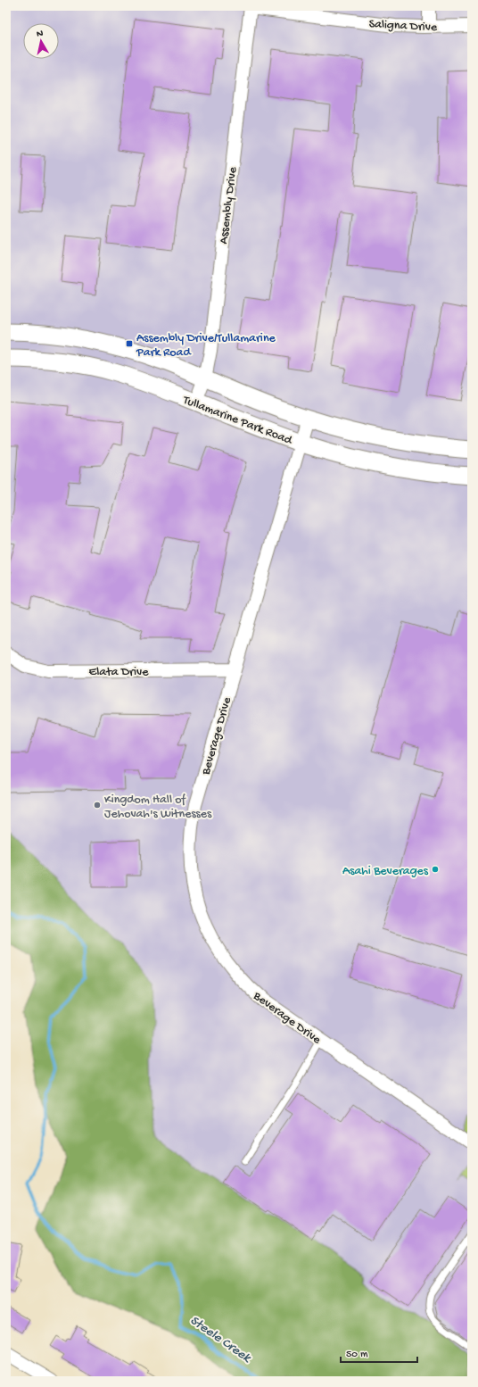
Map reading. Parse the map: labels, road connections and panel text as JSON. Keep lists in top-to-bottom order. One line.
{"streets":{"street":["Saligna Drive","Assembly Drive","Tullamarine Park Road","Elata Drive","Beverage Drive"]},"crossings":[["Saligna Drive","Assembly Drive"],["Assembly Drive","Tullamarine Park Road"],["Tullamarine Park Road","Beverage Drive"],["Elata Drive","Beverage Drive"]],"water":["Steele Creek"],"places":{"transit":["Assembly Drive/Tullamarine Park Road"],"other":["Kingdom Hall of Jehovah's Witnesses","Asahi Beverages"]},"scale_bar":"50 m","north":"top"}
